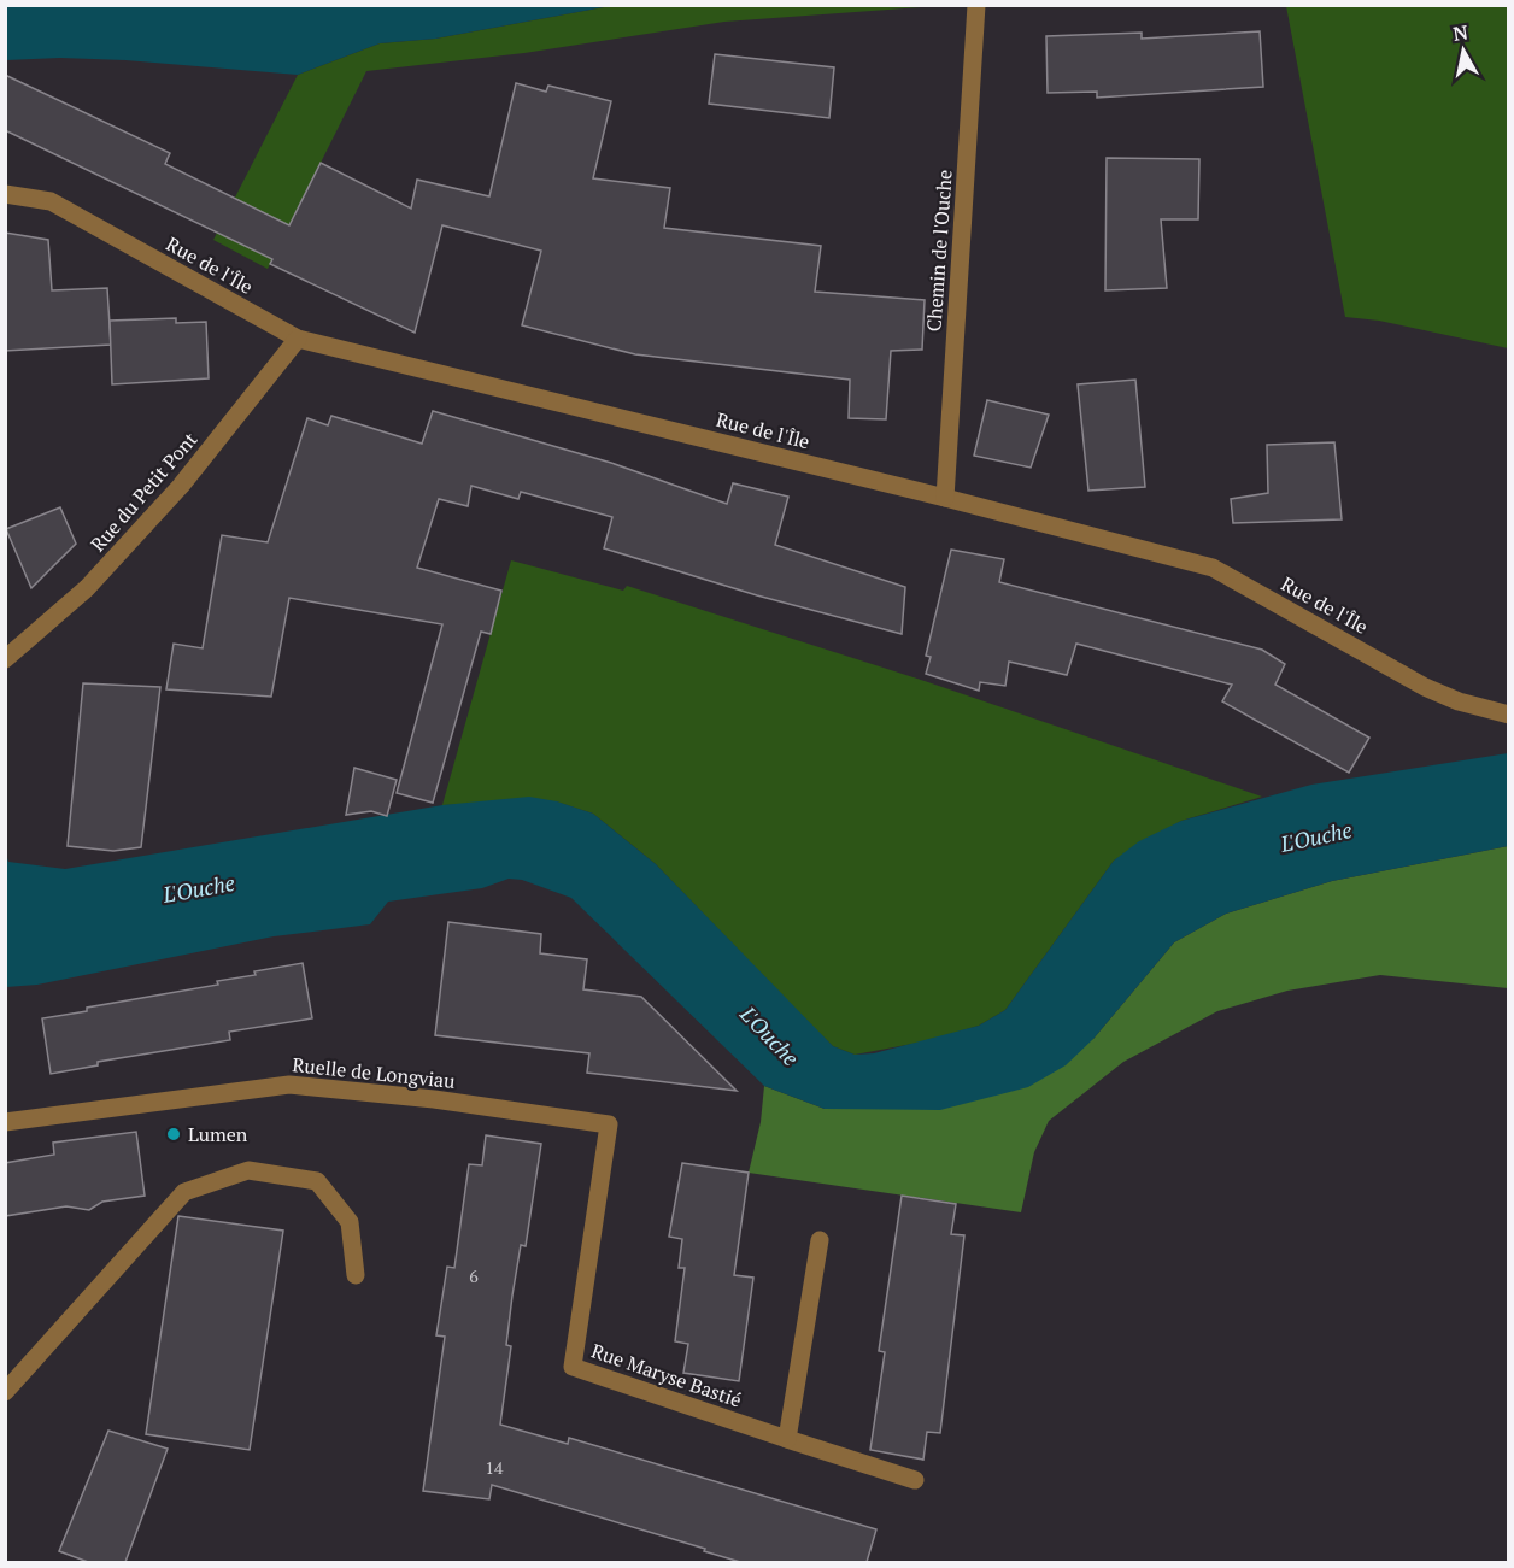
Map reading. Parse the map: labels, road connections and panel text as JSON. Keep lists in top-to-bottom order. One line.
{"streets":{"street":["Chemin de l'Ouche","Rue de l'Île","Rue du Petit Pont","Ruelle de Longviau","Rue Maryse Bastié"]},"crossings":[["Chemin de l'Ouche","Rue de l'Île"],["Rue de l'Île","Rue du Petit Pont"],["Ruelle de Longviau","Rue Maryse Bastié"]],"water":["L'Ouche"],"places":["Lumen"],"house_numbers":["6","14"],"north":"top"}
